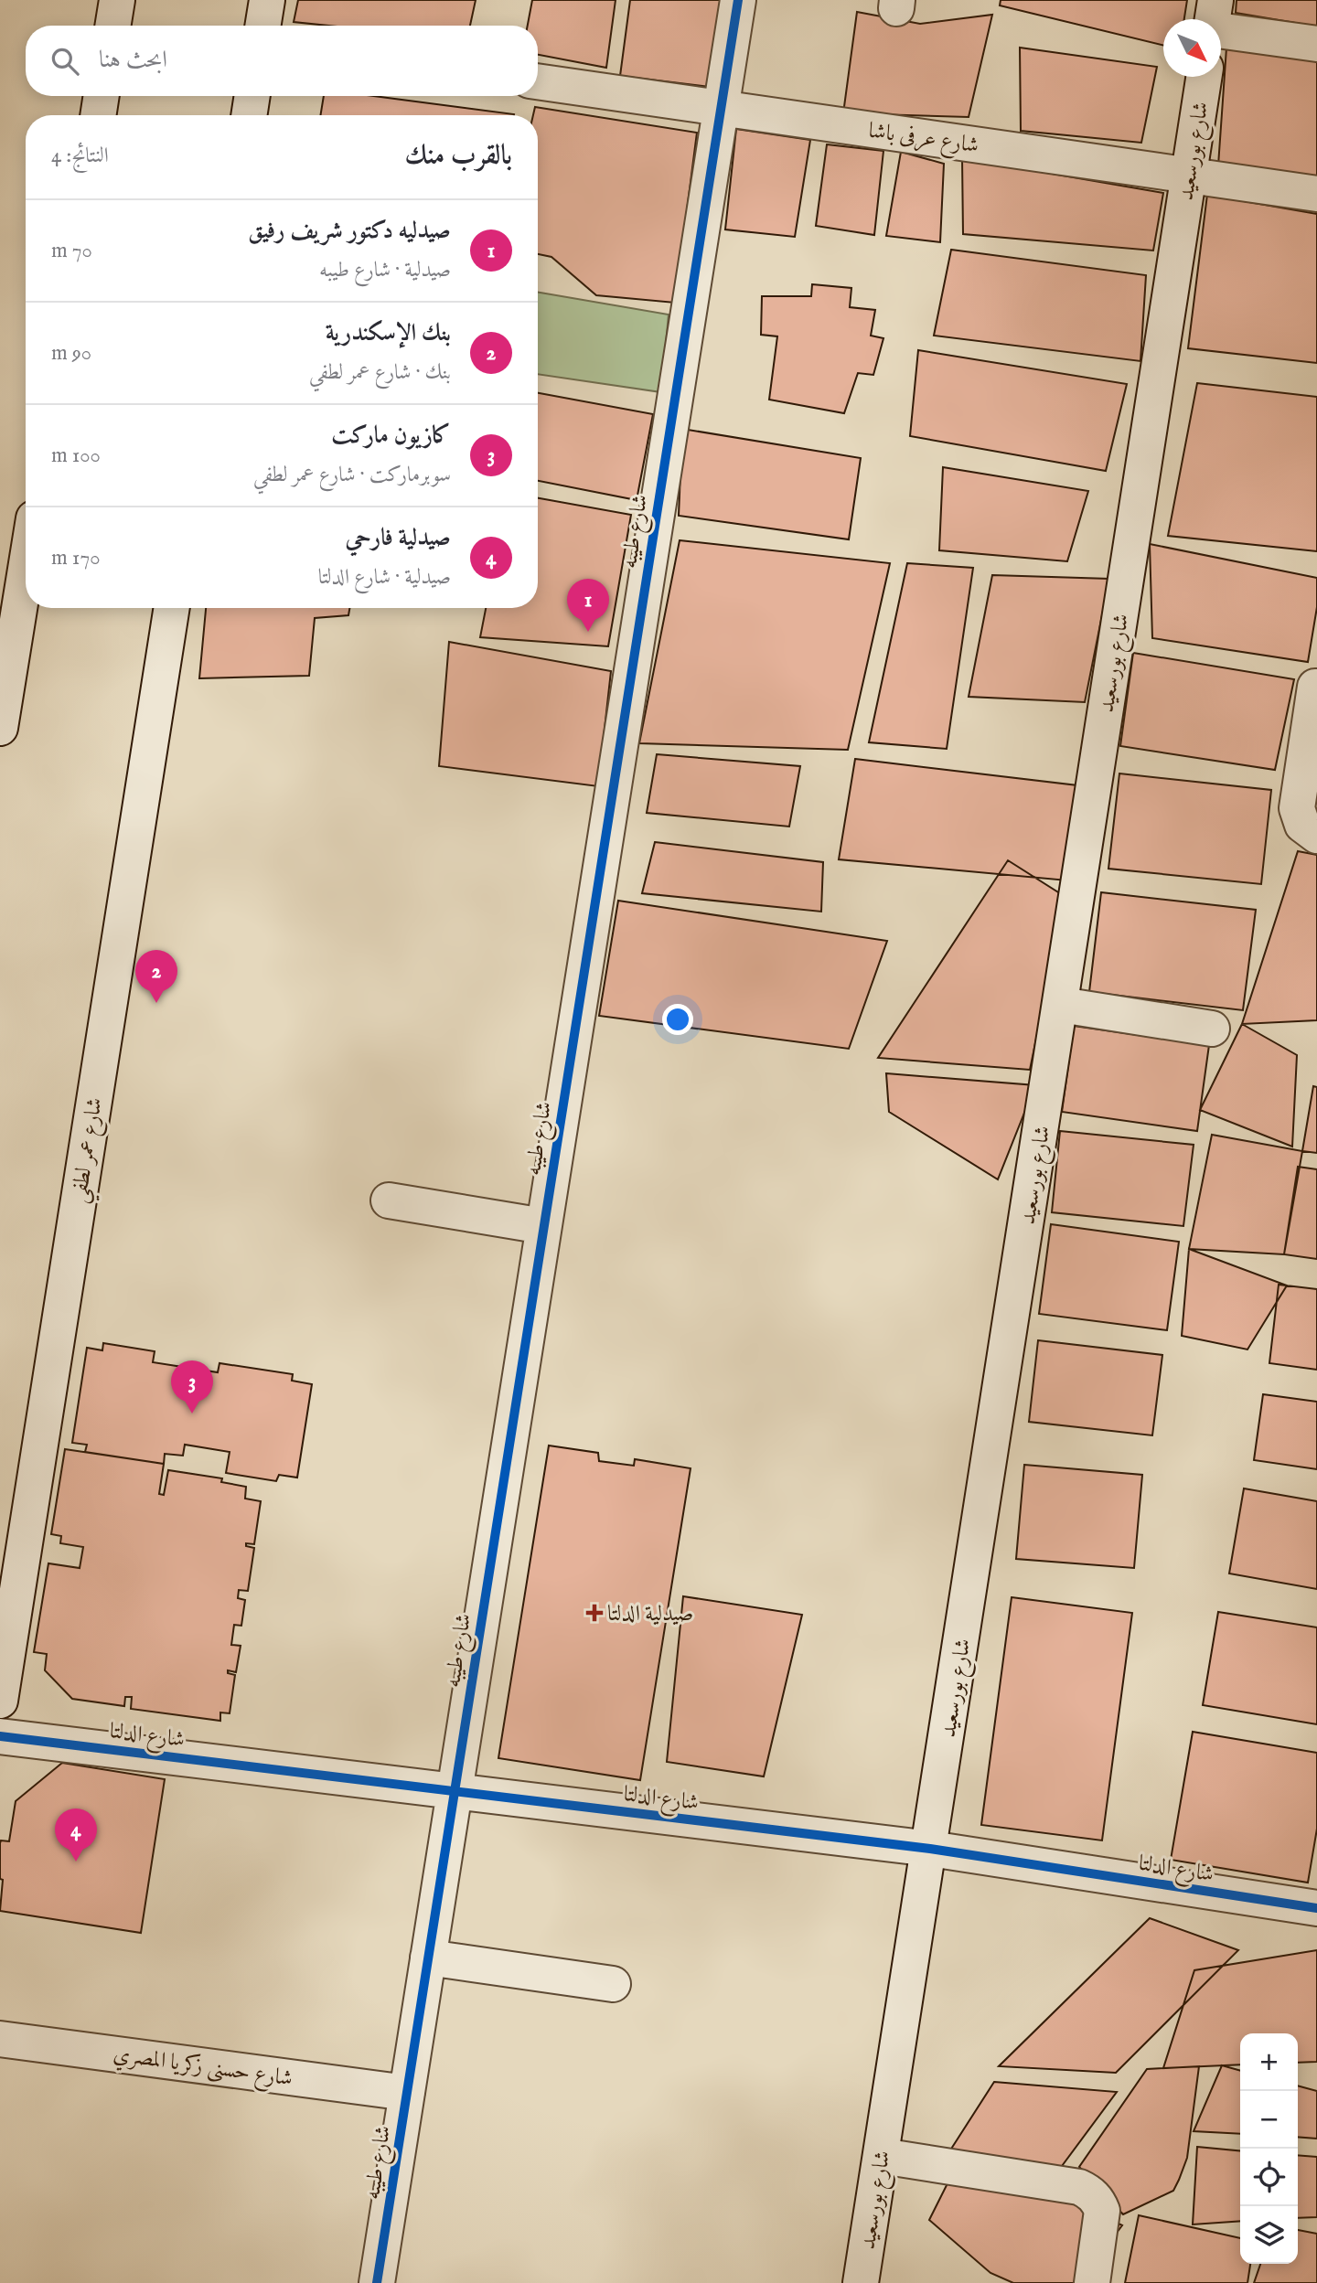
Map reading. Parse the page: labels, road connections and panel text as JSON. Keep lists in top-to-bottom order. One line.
{"streets":{"street":["شارع عرفى باشا","شارع بورسعيد","شارع طيبه","شارع عمر لطفي","شارع الدلتا","شارع حسنى زكريا المصري"]},"crossings":[["شارع عرفى باشا","شارع بورسعيد"],["شارع عرفى باشا","شارع طيبه"],["شارع بورسعيد","شارع الدلتا"],["شارع طيبه","شارع الدلتا"],["شارع طيبه","شارع حسنى زكريا المصري"]],"places":{"health":["صيدلية الدلتا"]},"north":"bottom right","page":{"search":"ابحث هنا","heading":["بالقرب منك","النتائج: 4"],"list":[{"mark":"1","name":"صيدليه دكتور شريف رفيق","note":"صيدلية · شارع طيبه","value":"70 m"},{"mark":"2","name":"بنك الإسكندرية","note":"بنك · شارع عمر لطفي","value":"90 m"},{"mark":"3","name":"كازيون ماركت","note":"سوبرماركت · شارع عمر لطفي","value":"100 m"},{"mark":"4","name":"صيدلية فارحي","note":"صيدلية · شارع الدلتا","value":"170 m"}],"pins":["1","2","3","4"],"map_buttons":["+","−"]}}
